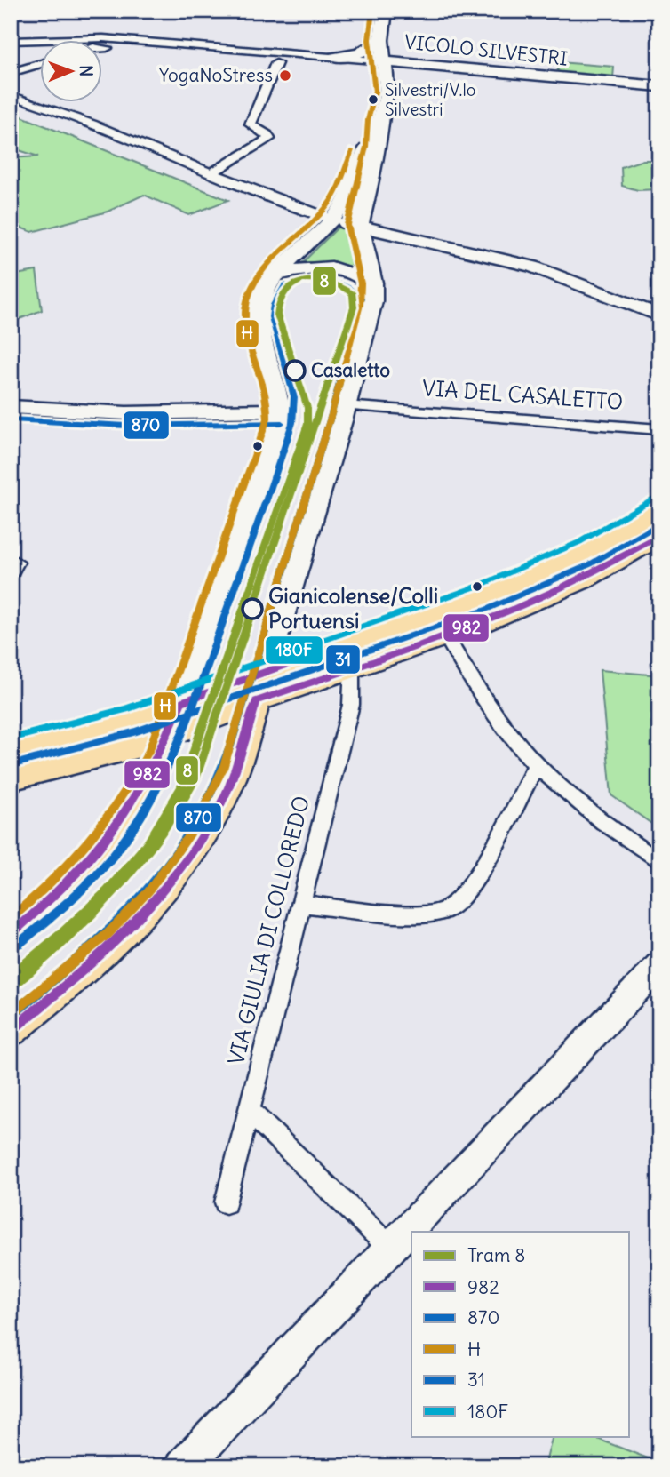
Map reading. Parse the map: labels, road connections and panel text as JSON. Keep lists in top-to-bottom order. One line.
{"streets":{"main road":["VICOLO SILVESTRI"],"street":["VIA DEL CASALETTO","VIA GIULIA DI COLLOREDO"]},"places":["YogaNoStress","Silvestri/V.lo Silvestri","Casaletto","Gianicolense/Colli Portuensi"],"lines":["transit line H","tram line 8","transit line 870","transit line 180F","transit line 31","transit line 982"],"legend":["Tram 8","982","870","H","31","180F"],"north":"right"}
